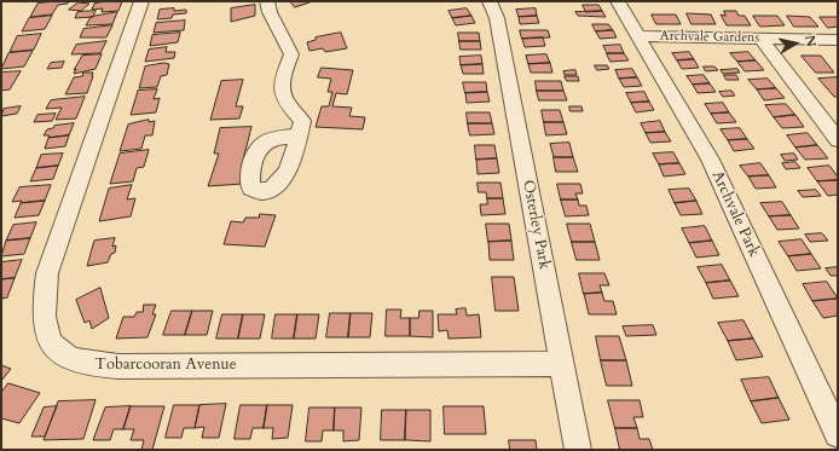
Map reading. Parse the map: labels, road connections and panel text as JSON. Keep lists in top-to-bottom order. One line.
{"streets":{"street":["Archvale Gardens","Archvale Park","Osterley Park","Tobarcooran Avenue"]},"crossings":[["Archvale Gardens","Archvale Park"],["Osterley Park","Tobarcooran Avenue"]],"north":"right"}
